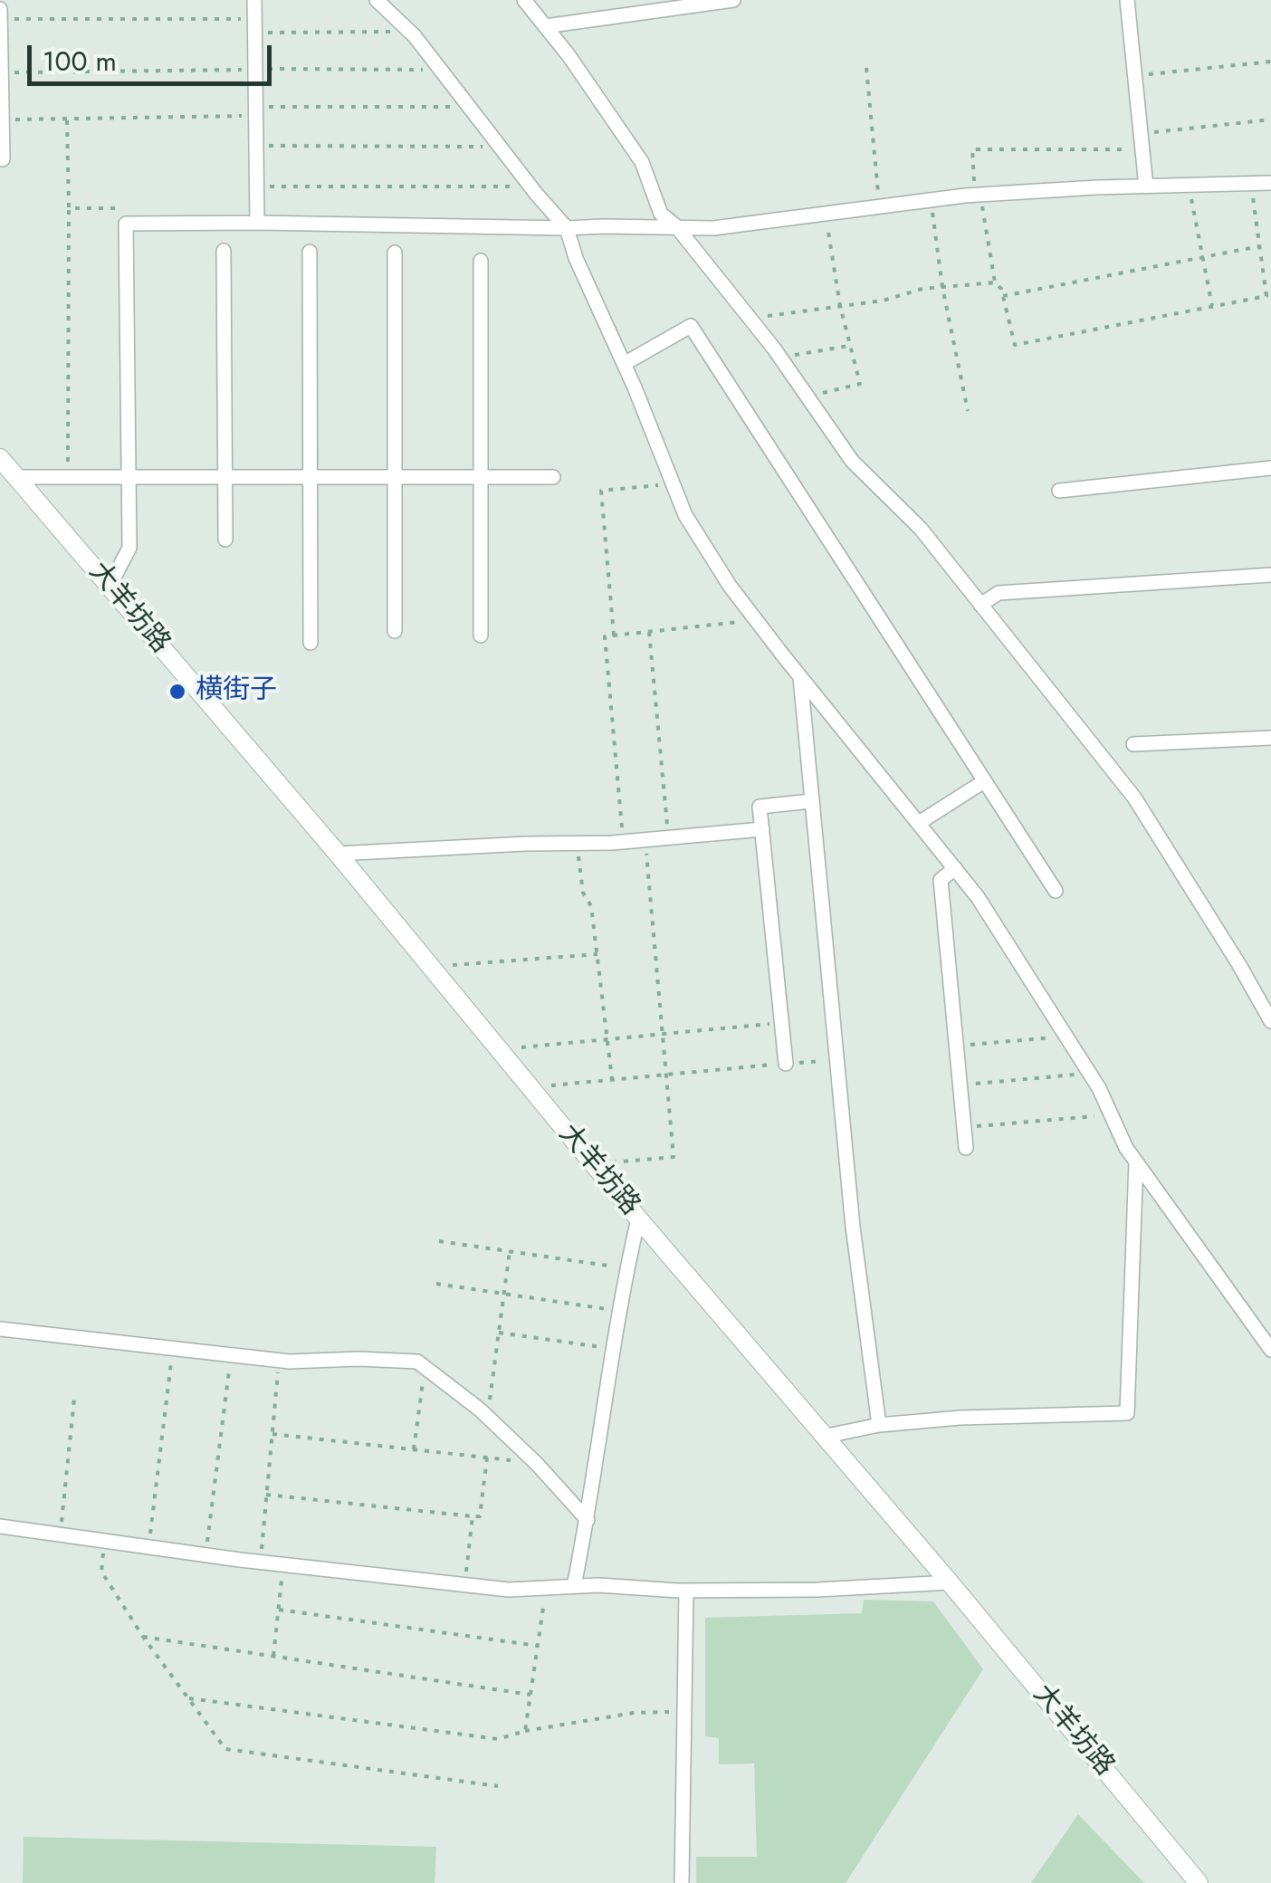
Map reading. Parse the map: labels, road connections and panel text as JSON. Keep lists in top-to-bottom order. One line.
{"streets":{"main road":["大羊坊路"]},"places":["横街子"],"scale_bar":"100 m"}
